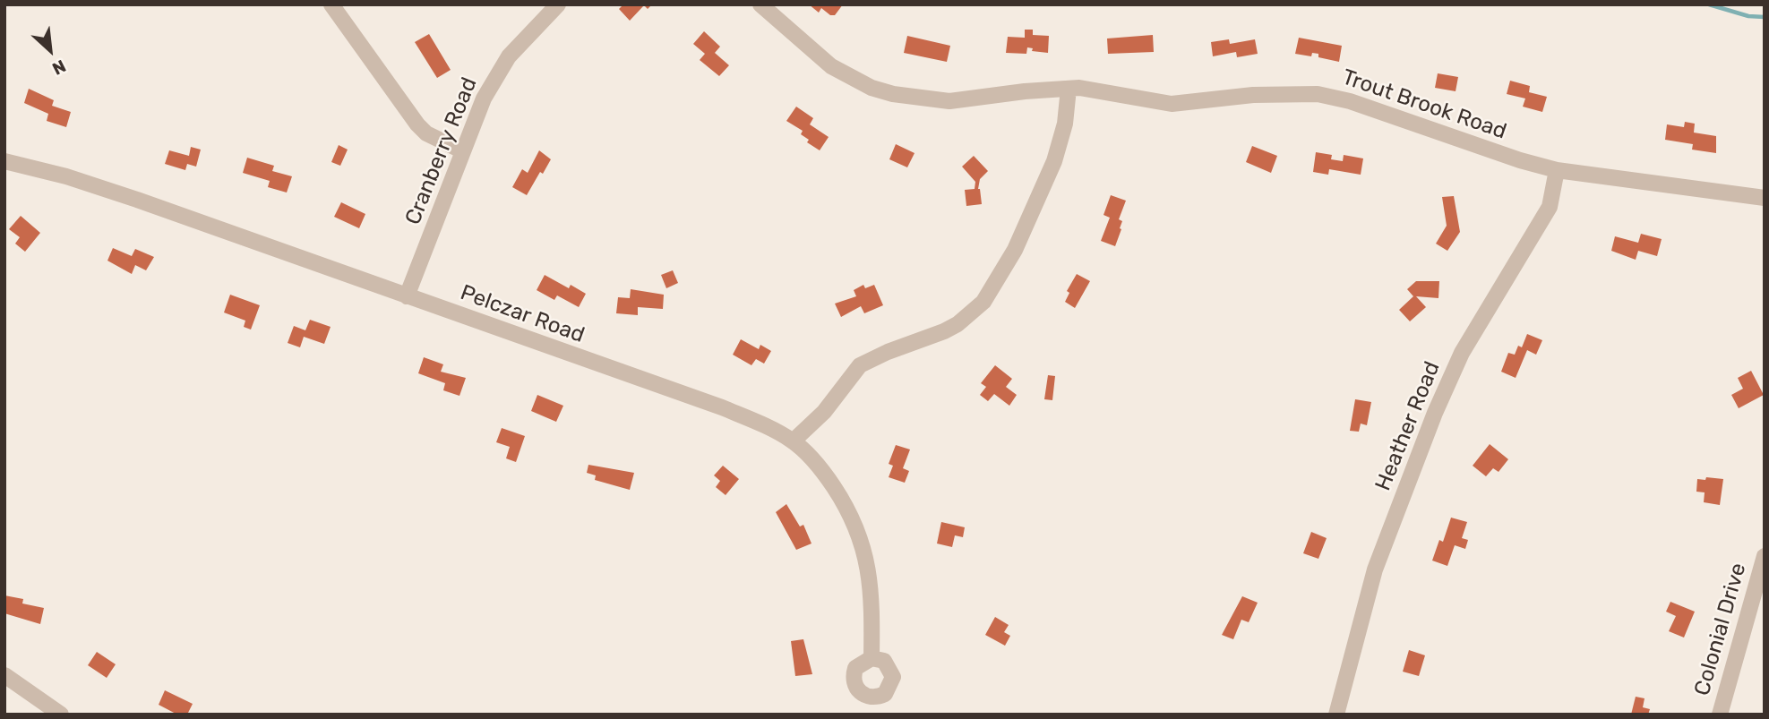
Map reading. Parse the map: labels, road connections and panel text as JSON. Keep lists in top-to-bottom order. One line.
{"streets":{"street":["Trout Brook Road","Cranberry Road","Pelczar Road","Heather Road","Colonial Drive"]},"crossings":[["Trout Brook Road","Heather Road"],["Cranberry Road","Pelczar Road"]],"north":"bottom right"}
